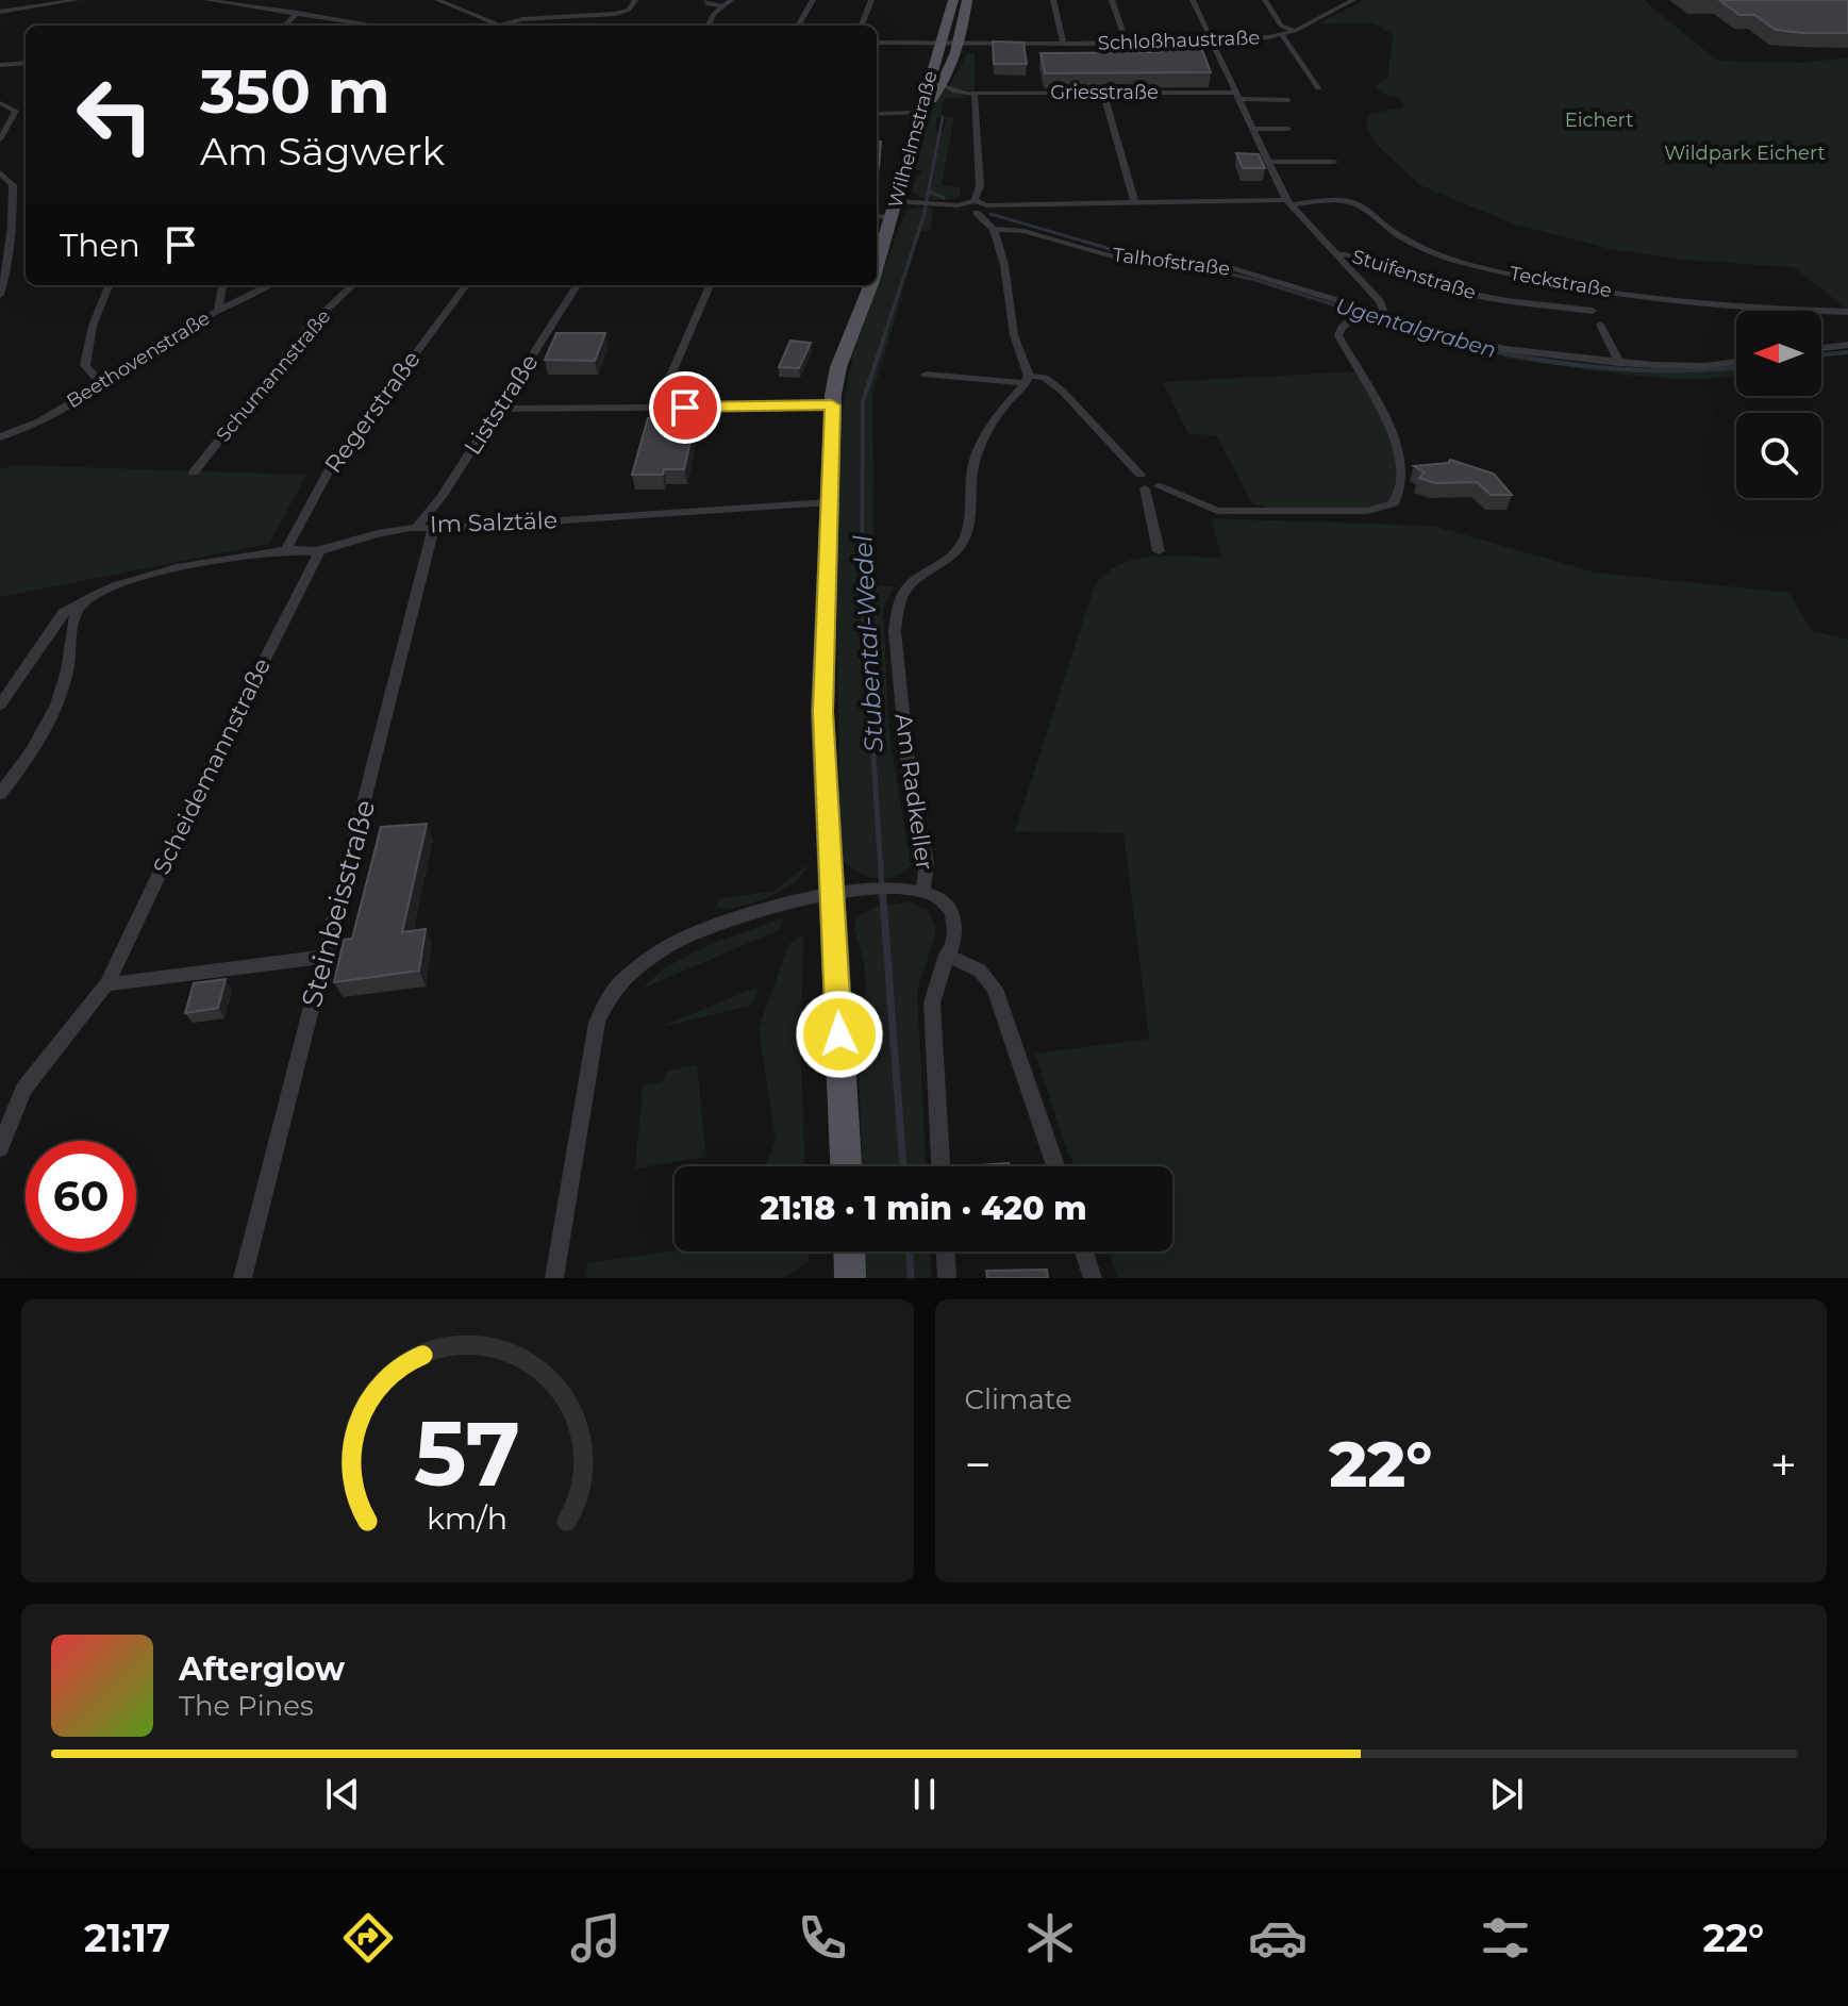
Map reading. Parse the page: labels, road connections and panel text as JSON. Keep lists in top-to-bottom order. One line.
{"streets":{"main road":["Wilhelmstraße"],"street":["Schloßhaustraße","Griesstraße","Talhofstraße","Stuifenstraße","Teckstraße","Beethovenstraße","Schumannstraße","Liststraße","Regerstraße","Im Salztäle","Scheidemannstraße","Am Radkeller","Steinbeisstraße"]},"crossings":[["Schloßhaustraße","Wilhelmstraße"],["Wilhelmstraße","Im Salztäle"],["Liststraße","Im Salztäle"],["Liststraße","Steinbeisstraße"],["Regerstraße","Im Salztäle"],["Im Salztäle","Scheidemannstraße"],["Im Salztäle","Steinbeisstraße"]],"water":["Ugentalgraben","Stubental-Wedel"],"parks":["Eichert","Wildpark Eichert"],"north":"left","page":{"turn":["350 m","Am Sägwerk"],"then":"Then","limit":"60","trip":"21:18 · 1 min · 420 m","tile":"Climate","heat":["−","22°","+"],"song":["Afterglow","The Pines"],"tabs":["21:17","22°"],"gauge":["57","km/h"]}}
